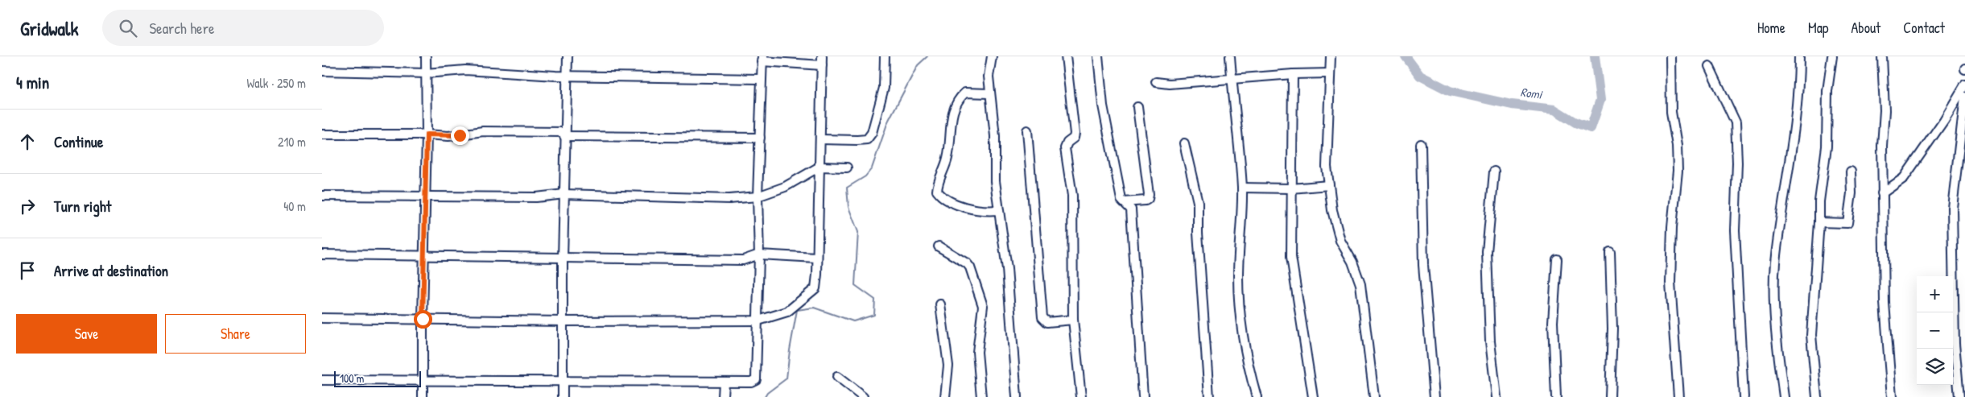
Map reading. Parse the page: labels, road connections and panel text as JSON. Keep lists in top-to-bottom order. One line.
{"water":["Romi"],"scale_bar":"100 m","page":{"header":"Gridwalk","search":"Search here","nav":["Home","Map","About","Contact"],"heading":["4 min","Walk · 250 m"],"list":[["Continue","210 m"],["Turn right","40 m"],"Arrive at destination"],"map_buttons":["+","−"],"buttons":["Save","Share"],"scale":"100 m"}}
